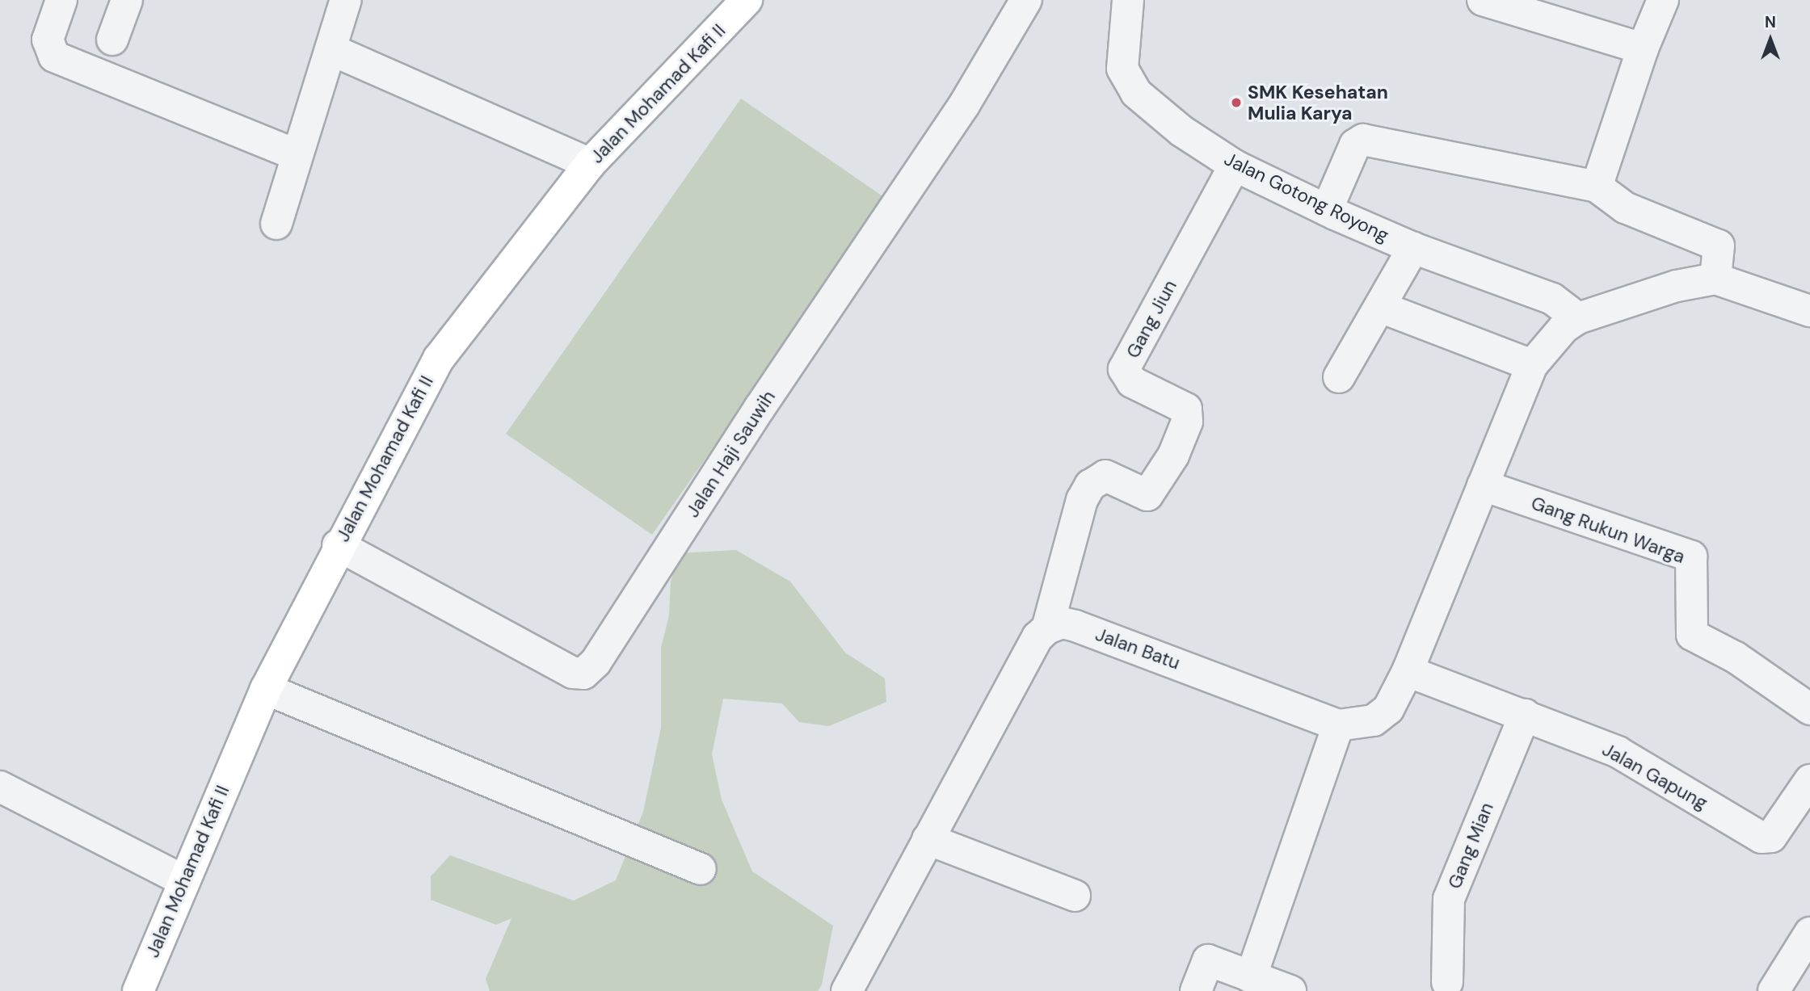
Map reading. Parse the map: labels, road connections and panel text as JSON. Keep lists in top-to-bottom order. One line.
{"streets":{"main road":["Jalan Mohamad Kafi II"],"street":["Jalan Gotong Royong","Gang Jiun","Jalan Haji Sauwih","Gang Rukun Warga","Jalan Batu","Jalan Gapung","Gang Mian"]},"crossings":[["Jalan Mohamad Kafi II","Jalan Haji Sauwih"],["Jalan Gotong Royong","Gang Jiun"],["Jalan Gotong Royong","Jalan Batu"],["Gang Jiun","Jalan Batu"],["Gang Rukun Warga","Jalan Batu"],["Jalan Batu","Jalan Gapung"],["Jalan Gapung","Gang Mian"]],"places":["SMK Kesehatan Mulia Karya"],"north":"top"}
